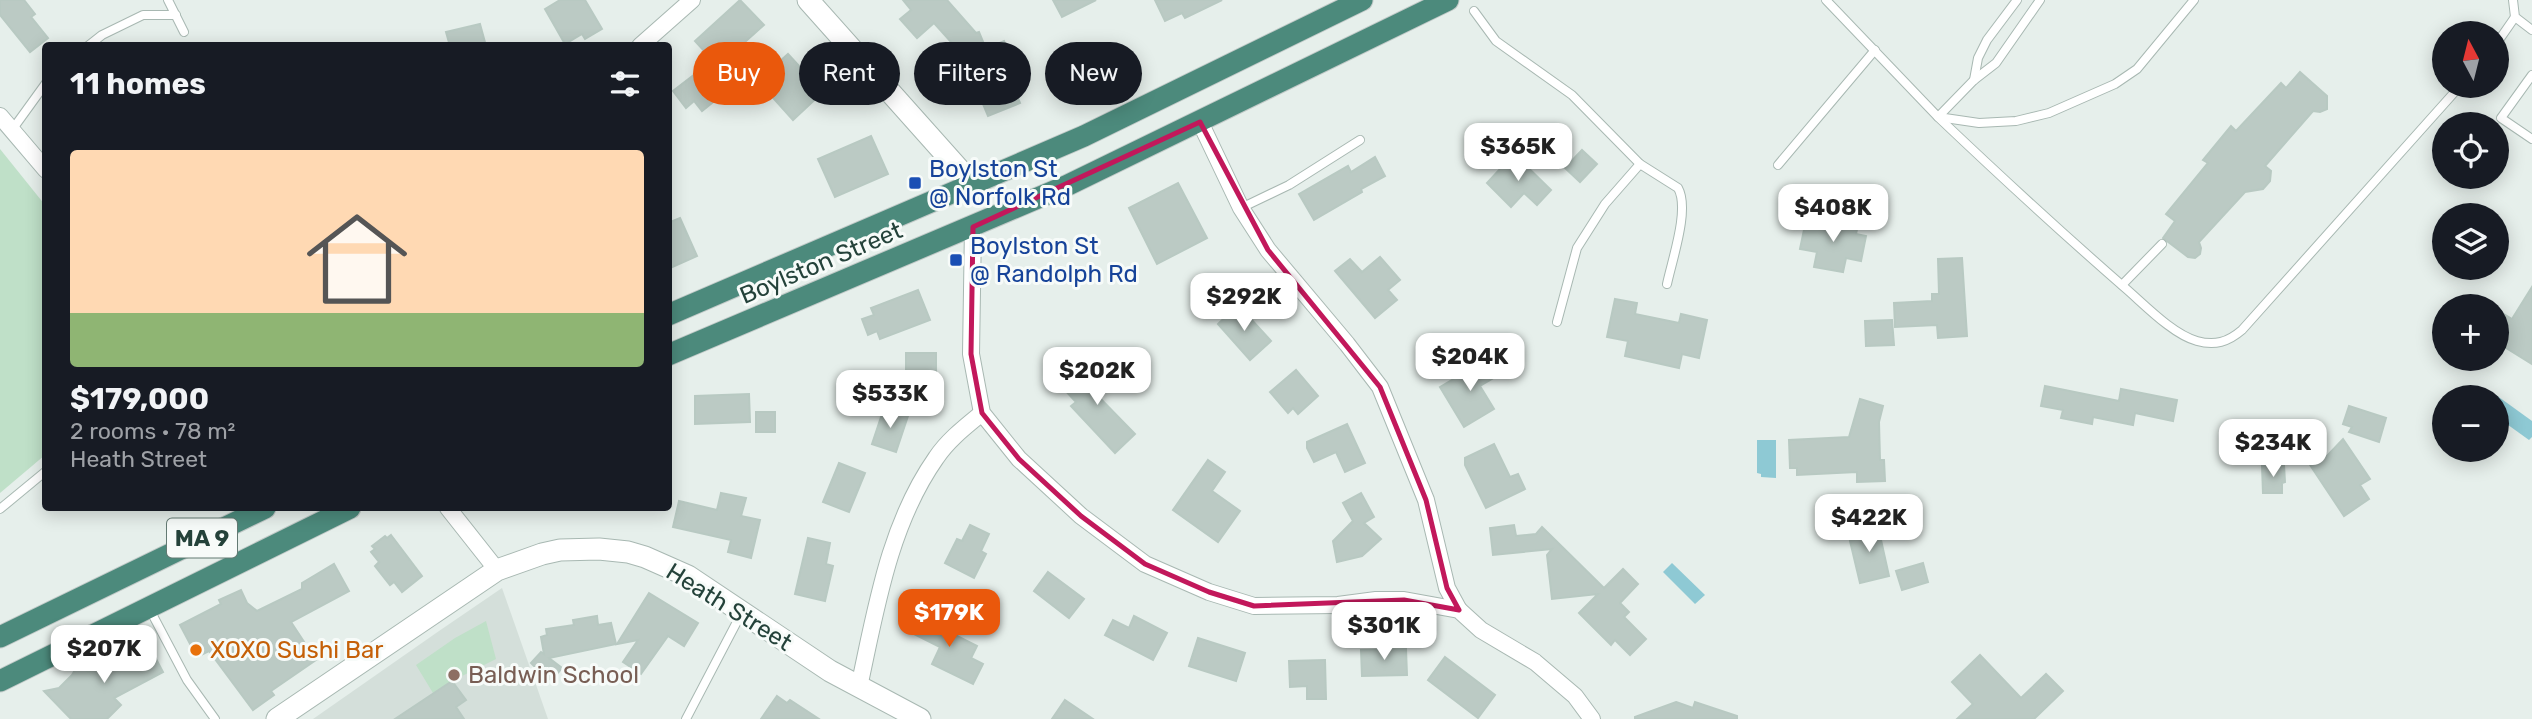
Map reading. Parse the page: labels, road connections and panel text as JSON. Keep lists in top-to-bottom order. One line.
{"streets":{"highway":["Boylston Street","MA 9"],"street":["Heath Street"]},"places":{"transit":["Boylston St @ Norfolk Rd","Boylston St @ Randolph Rd"],"other":["XOXO Sushi Bar","Baldwin School"]},"north":"top","page":{"map_buttons":["+","−"],"chip":["Buy","Rent","Filters","New"],"heading":"11 homes","price":["$365K","$408K","$292K","$204K","$202K","$533K","$234K","$422K","$179K","$301K","$207K"],"list":[{"name":"$179,000","note":"2 rooms · 78 m² · Heath Street"}]}}
